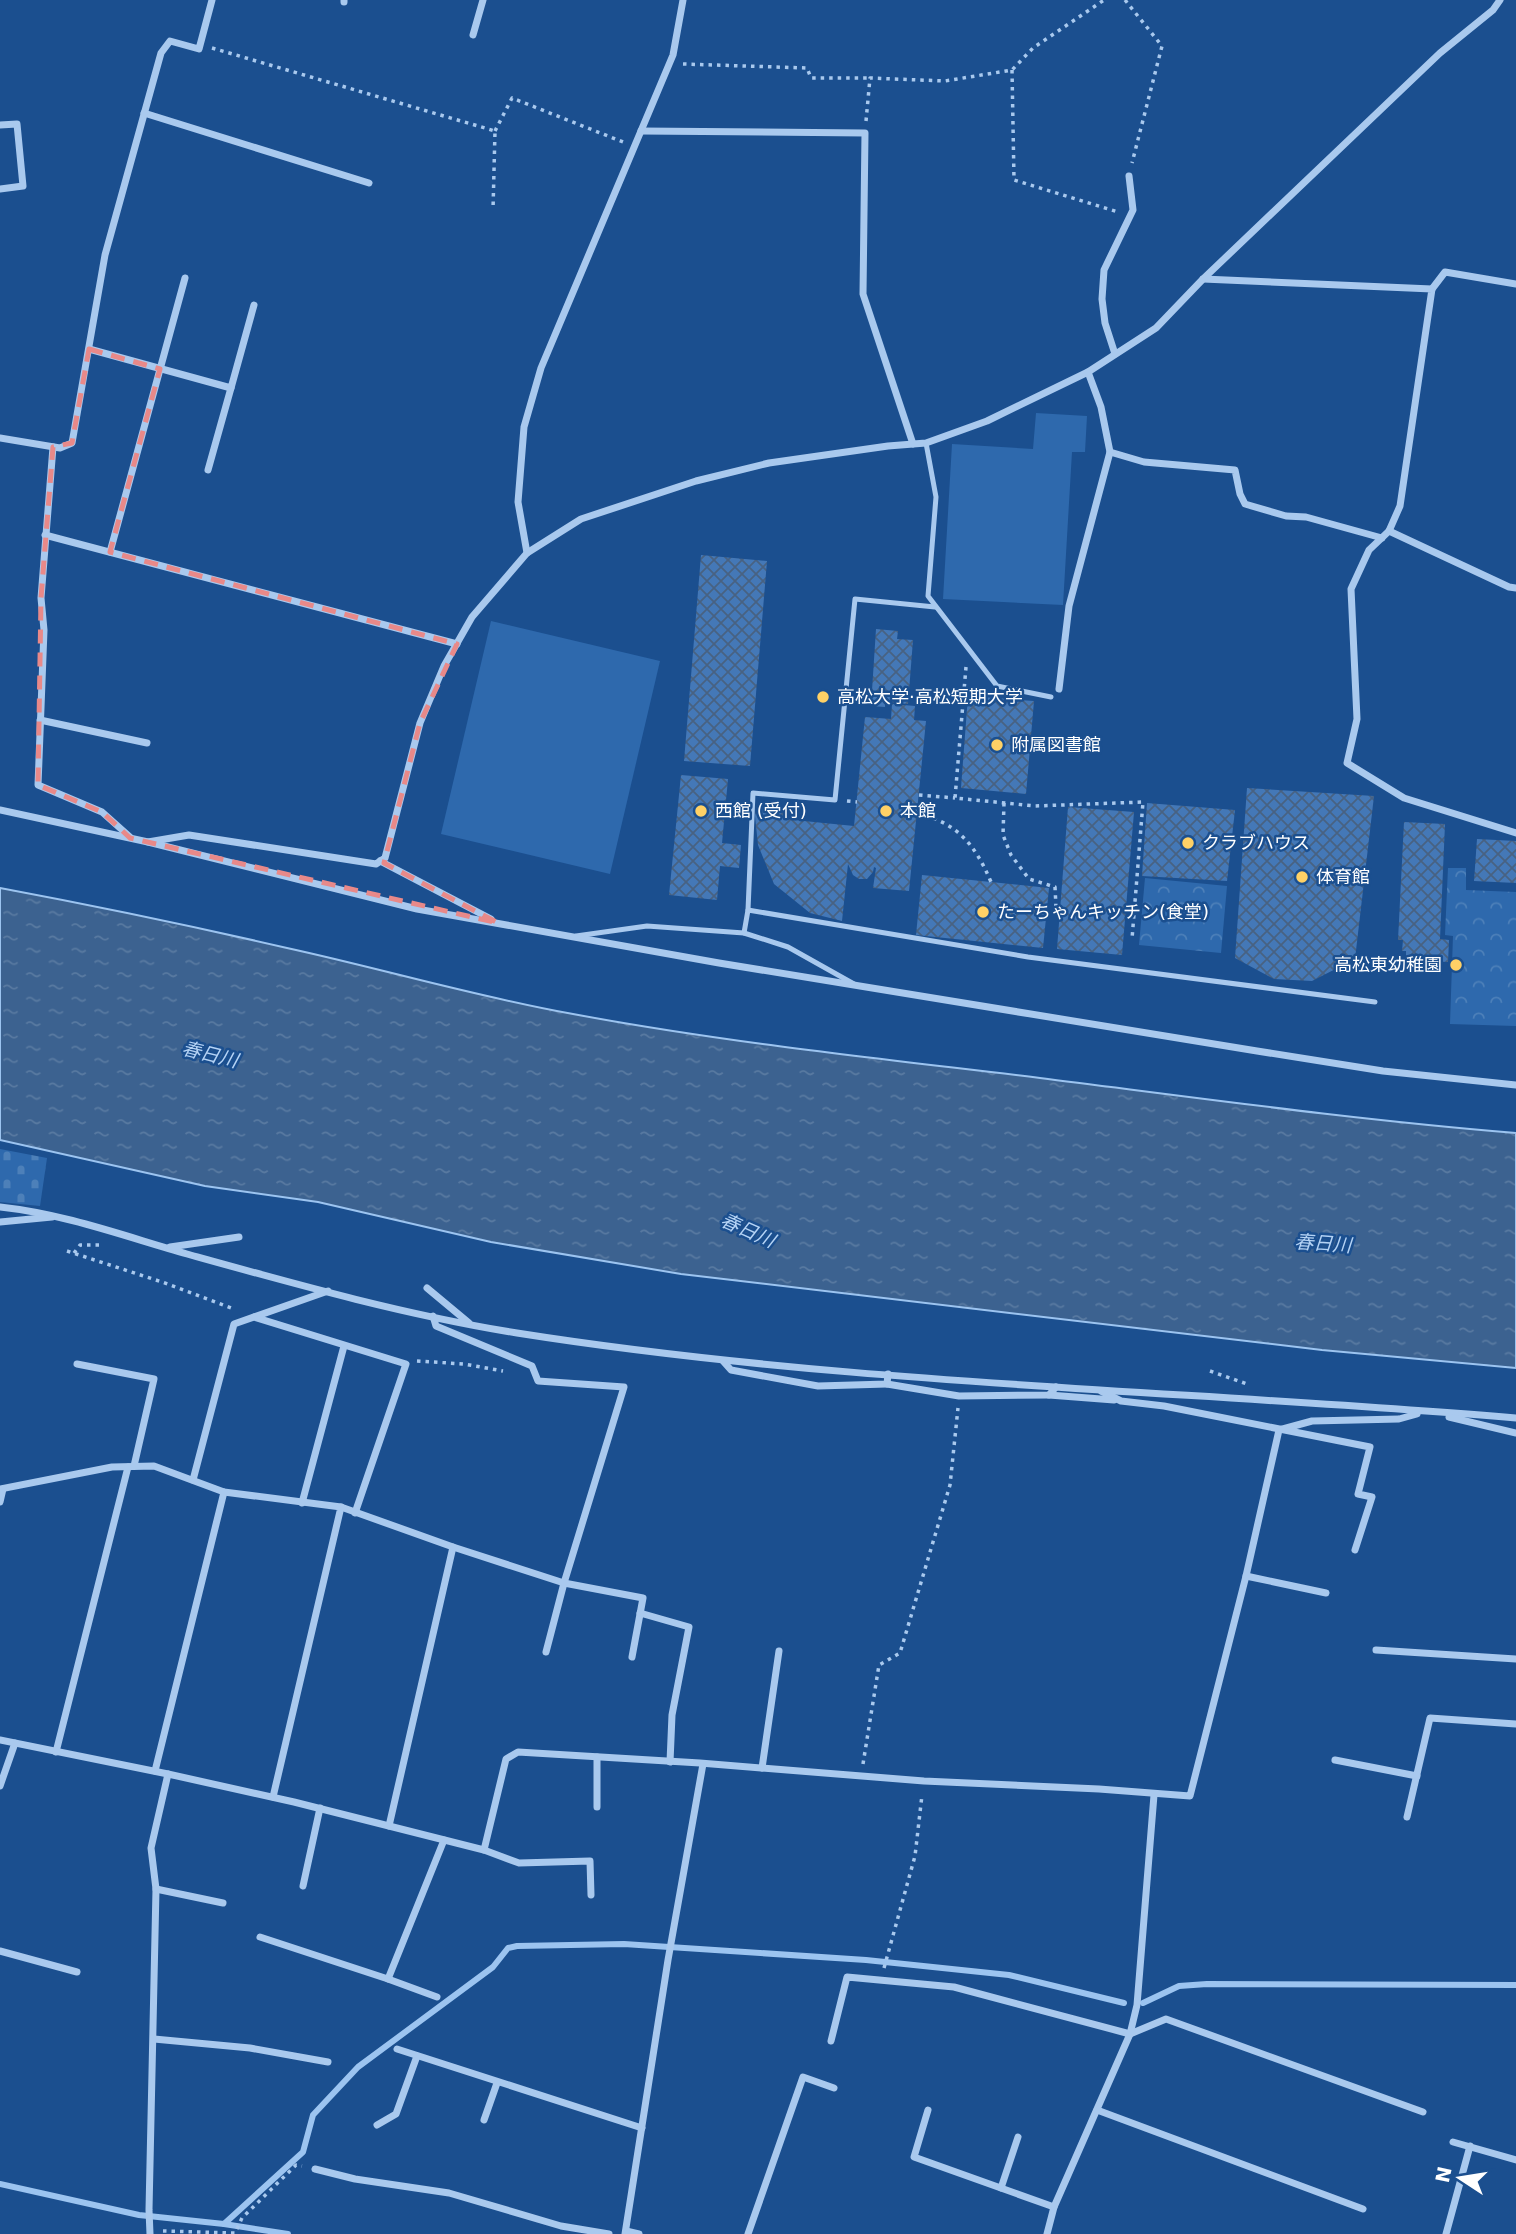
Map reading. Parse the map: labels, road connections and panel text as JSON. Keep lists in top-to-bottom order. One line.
{"water":["春日川"],"places":["高松大学·高松短期大学","附属図書館","西館 (受付)","本館","クラブハウス","体育館","たーちゃんキッチン(食堂)","高松東幼稚園"],"north":"left"}
